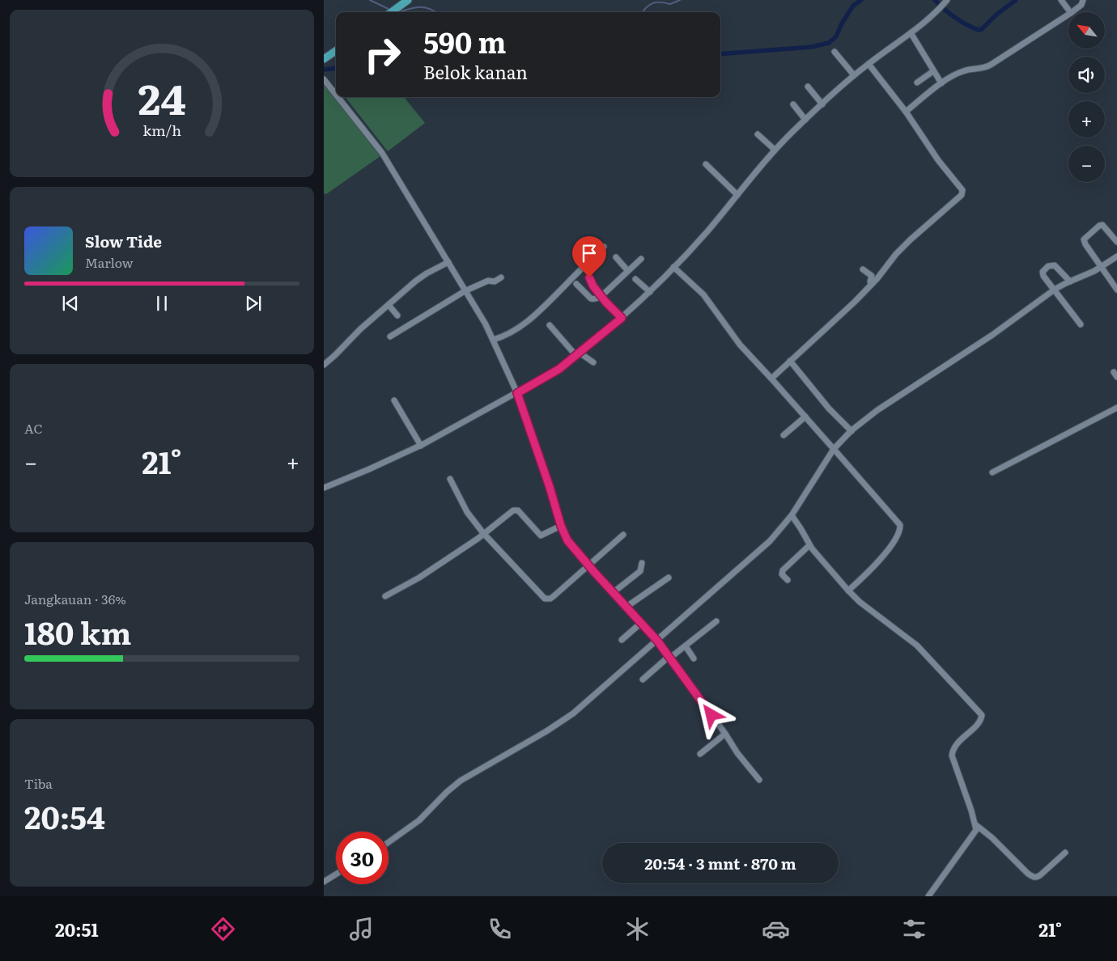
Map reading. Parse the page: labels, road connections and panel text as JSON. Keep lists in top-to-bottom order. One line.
{"north":"top left","page":{"map_buttons":["+","−"],"turn":["590 m","Belok kanan"],"song":["Slow Tide","Marlow"],"tile":["AC",["Jangkauan · 36%","180 km"],["Tiba","20:54"]],"heat":["−","21°","+"],"limit":"30","trip":"20:54 · 3 mnt · 870 m","tabs":["20:51","21°"],"gauge":["24","km/h"]}}
